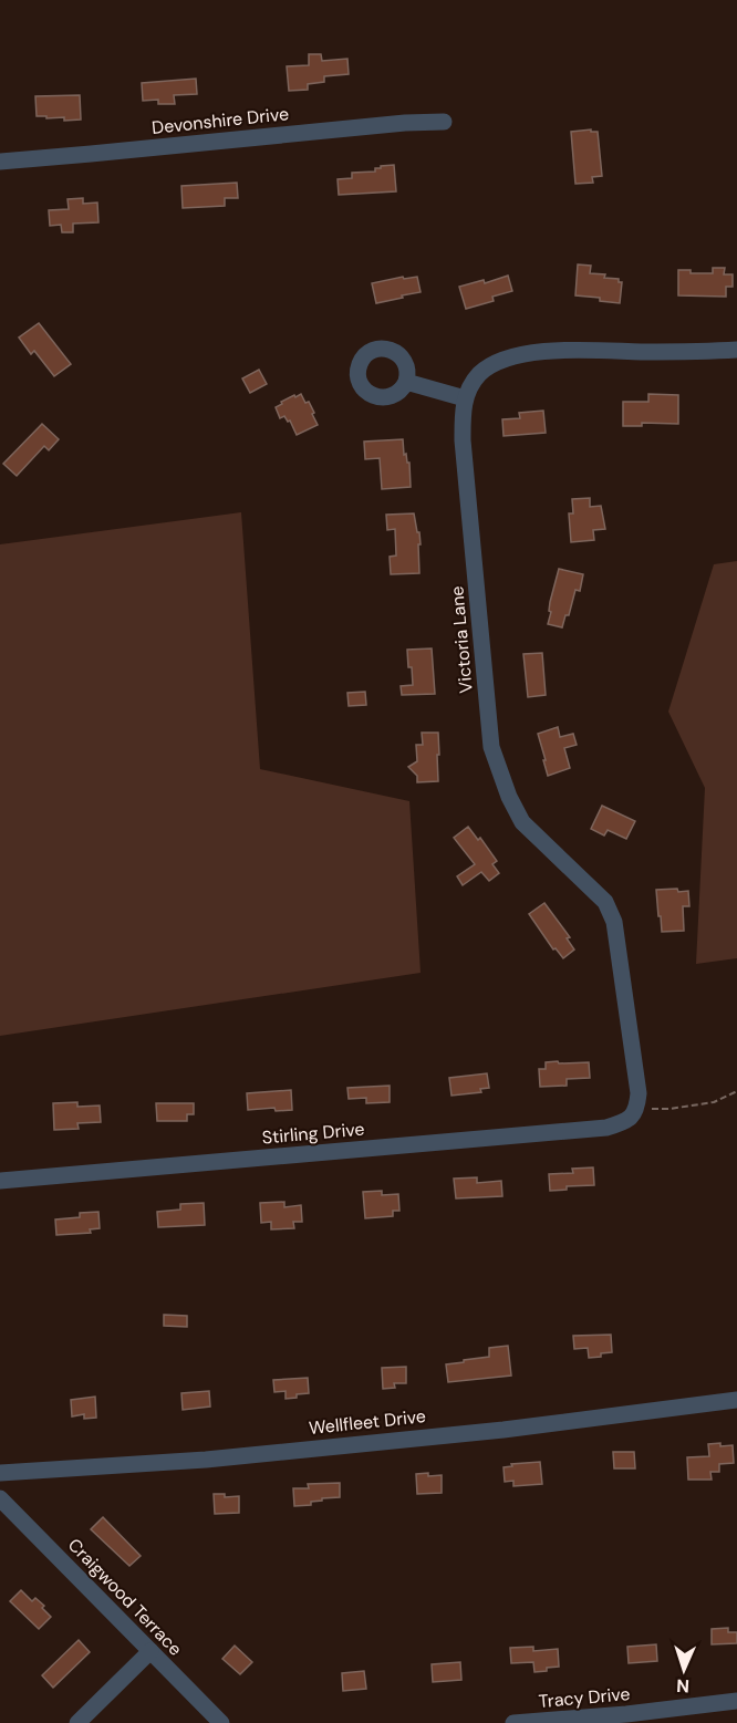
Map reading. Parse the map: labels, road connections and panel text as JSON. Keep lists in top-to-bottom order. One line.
{"streets":{"street":["Devonshire Drive","Victoria Lane","Stirling Drive","Wellfleet Drive","Craigwood Terrace","Tracy Drive"]},"crossings":[["Victoria Lane","Stirling Drive"]],"north":"bottom"}
